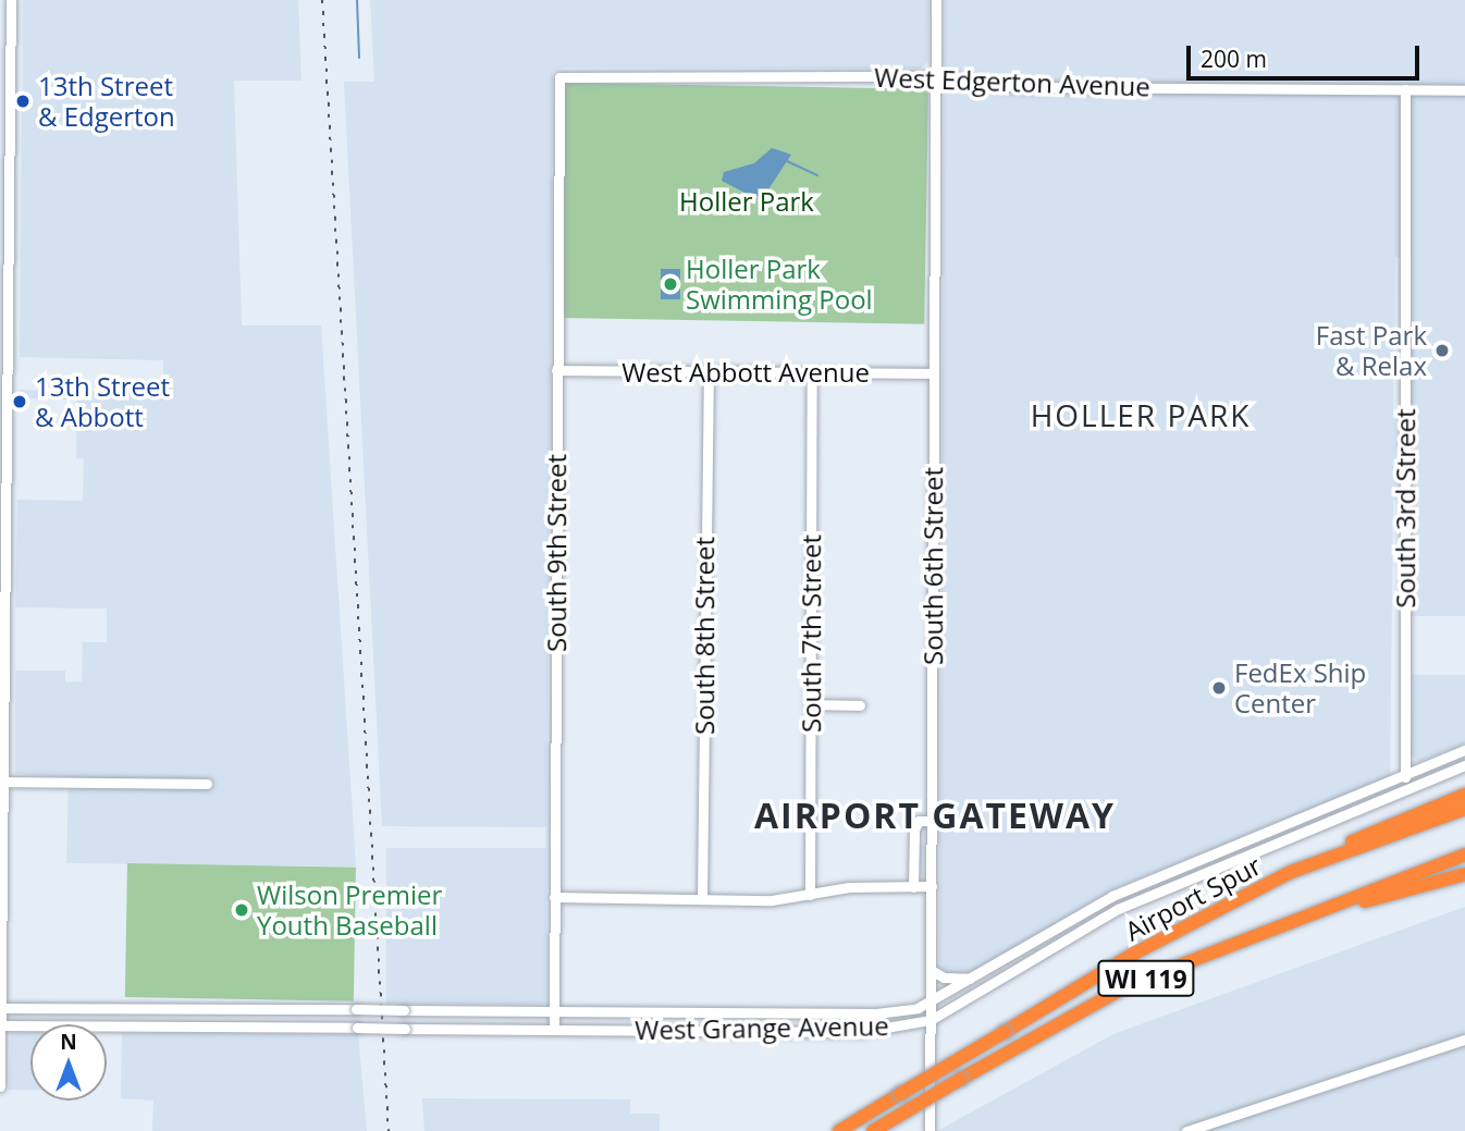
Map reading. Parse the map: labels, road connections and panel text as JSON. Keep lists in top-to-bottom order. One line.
{"streets":{"highway":["Airport Spur","WI 119"],"street":["West Edgerton Avenue","West Abbott Avenue","South 3rd Street","South 9th Street","South 6th Street","South 7th Street","South 8th Street","West Grange Avenue"]},"crossings":[["West Edgerton Avenue","South 3rd Street"],["West Edgerton Avenue","South 9th Street"],["West Edgerton Avenue","South 6th Street"],["West Abbott Avenue","South 9th Street"],["West Abbott Avenue","South 6th Street"],["West Abbott Avenue","South 7th Street"],["West Abbott Avenue","South 8th Street"],["South 3rd Street","West Grange Avenue"],["South 9th Street","West Grange Avenue"],["South 6th Street","West Grange Avenue"]],"districts":["HOLLER PARK","AIRPORT GATEWAY"],"parks":["Holler Park"],"places":["13th Street & Edgerton","Holler Park Swimming Pool","Fast Park & Relax","13th Street & Abbott","FedEx Ship Center","Wilson Premier Youth Baseball"],"scale_bar":"200 m","north":"top"}
